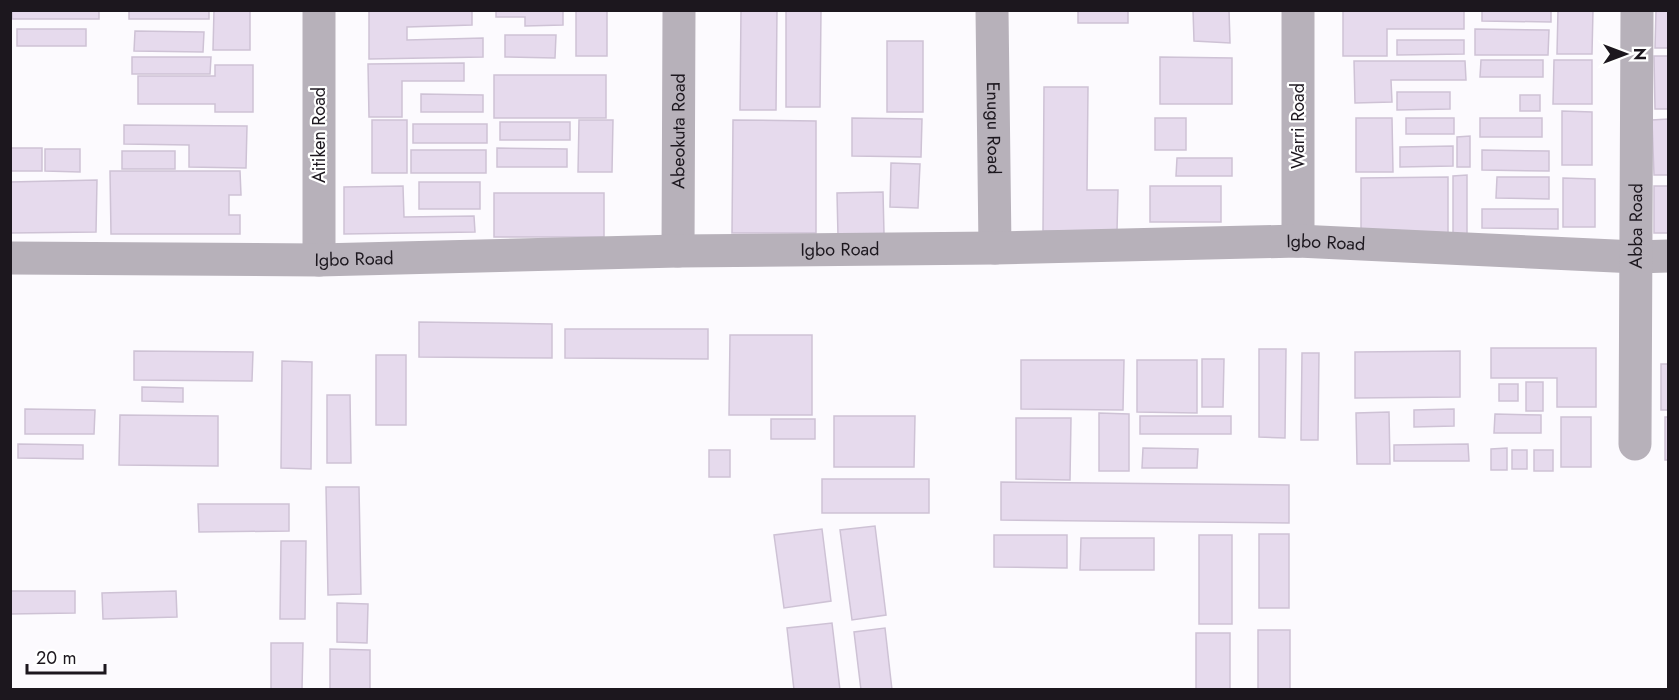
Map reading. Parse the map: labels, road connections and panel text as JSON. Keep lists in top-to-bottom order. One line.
{"streets":{"street":["Warri Road","Enugu Road","Abeokuta Road","Aitiken Road","Abba Road","Igbo Road"]},"crossings":[["Warri Road","Igbo Road"],["Enugu Road","Igbo Road"],["Abeokuta Road","Igbo Road"],["Aitiken Road","Igbo Road"],["Abba Road","Igbo Road"]],"scale_bar":"20 m","north":"right"}
